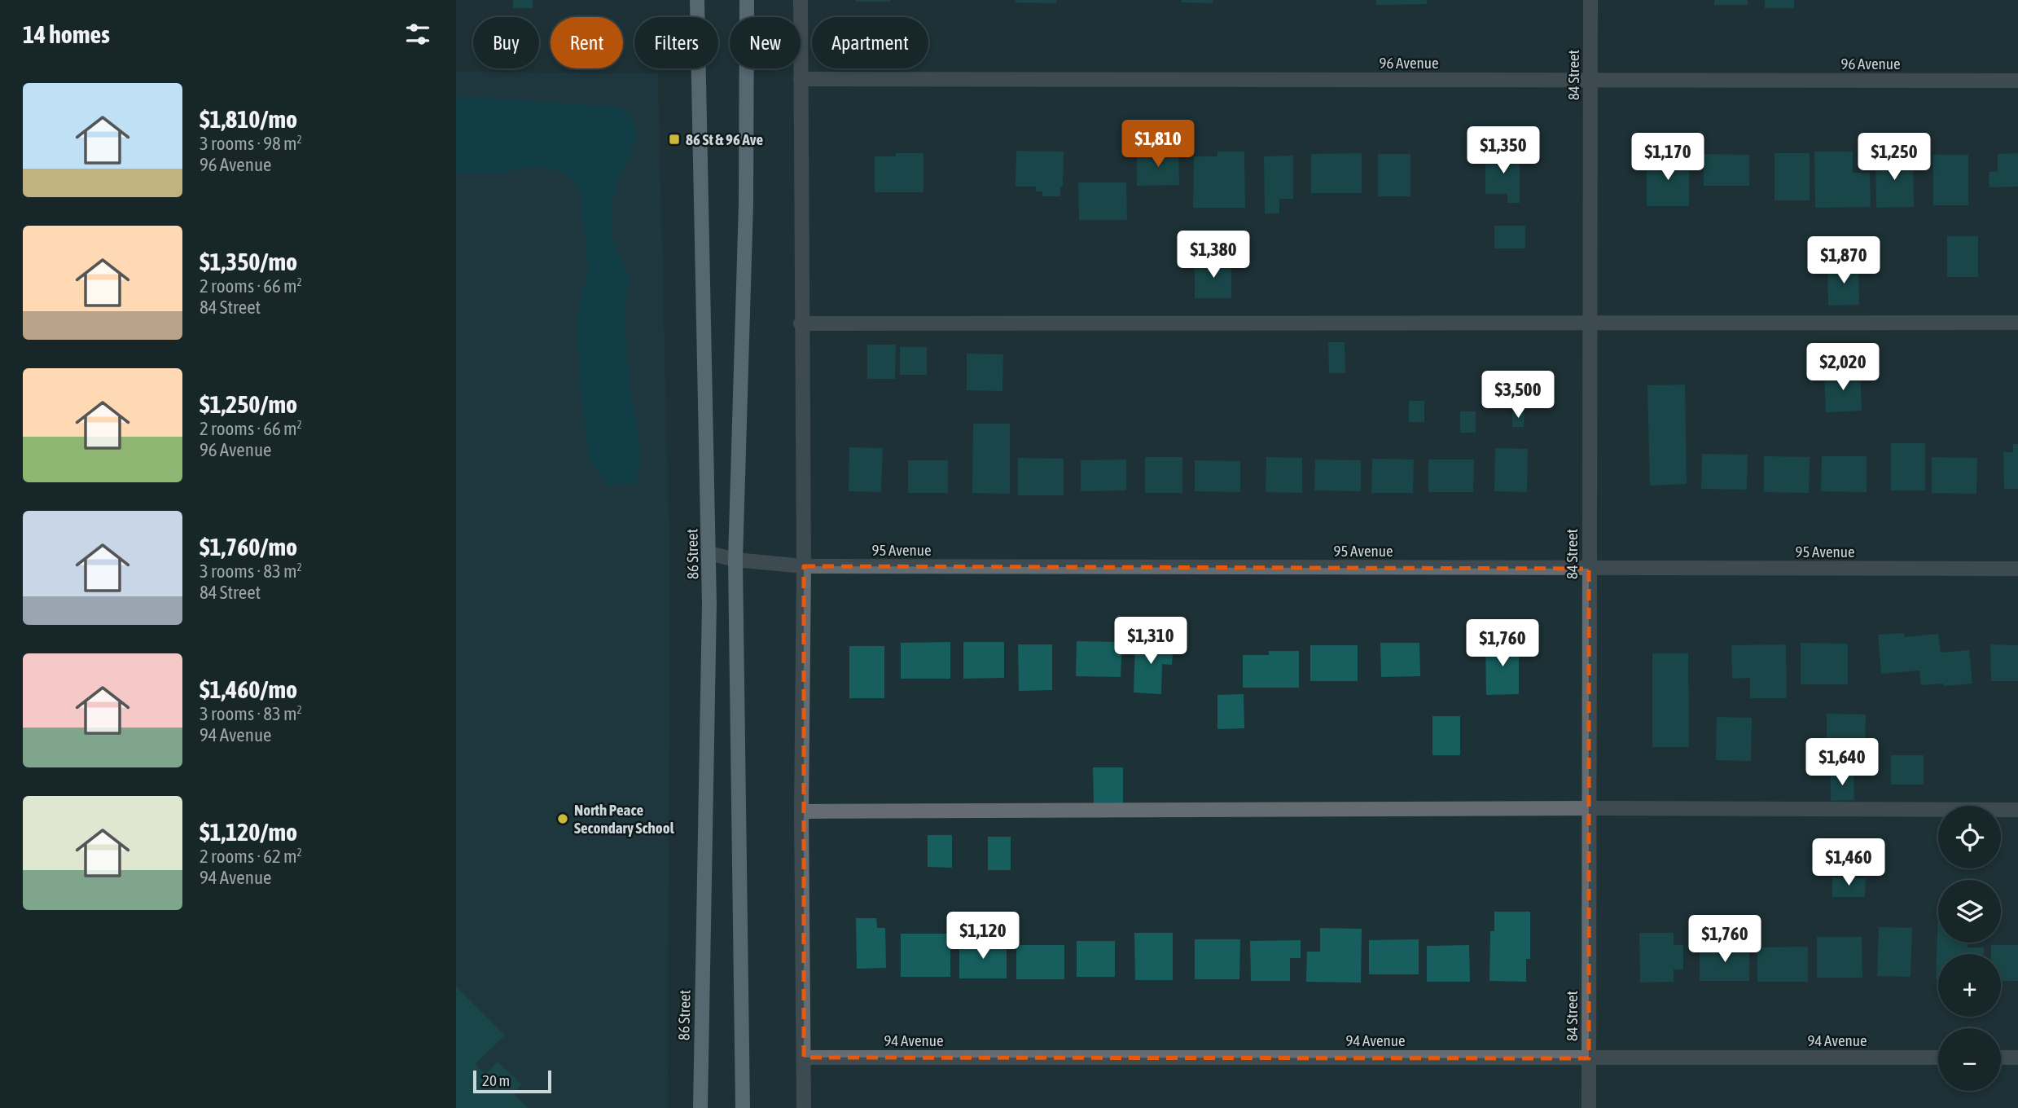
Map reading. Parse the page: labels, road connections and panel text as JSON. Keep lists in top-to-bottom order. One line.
{"streets":{"main road":["86 Street"],"street":["96 Avenue","84 Street","95 Avenue","94 Avenue"]},"crossings":[["96 Avenue","84 Street"],["84 Street","95 Avenue"],["84 Street","94 Avenue"],["95 Avenue","86 Street"]],"places":{"transit":["86 St & 96 Ave"],"other":["North Peace Secondary School"]},"scale_bar":"20 m","page":{"heading":"14 homes","chip":["Buy","Rent","Filters","New","Apartment"],"list":[{"name":"$1,810/mo","note":"3 rooms · 98 m² · 96 Avenue"},{"name":"$1,350/mo","note":"2 rooms · 66 m² · 84 Street"},{"name":"$1,250/mo","note":"2 rooms · 66 m² · 96 Avenue"},{"name":"$1,760/mo","note":"3 rooms · 83 m² · 84 Street"},{"name":"$1,460/mo","note":"3 rooms · 83 m² · 94 Avenue"},{"name":"$1,120/mo","note":"2 rooms · 62 m² · 94 Avenue"}],"price":["$1,810","$1,350","$1,170","$1,250","$1,380","$1,870","$2,020","$3,500","$1,310","$1,760","$1,640","$1,460","$1,120","$1,760"],"map_buttons":["+","−"],"scale":"20 m"}}
